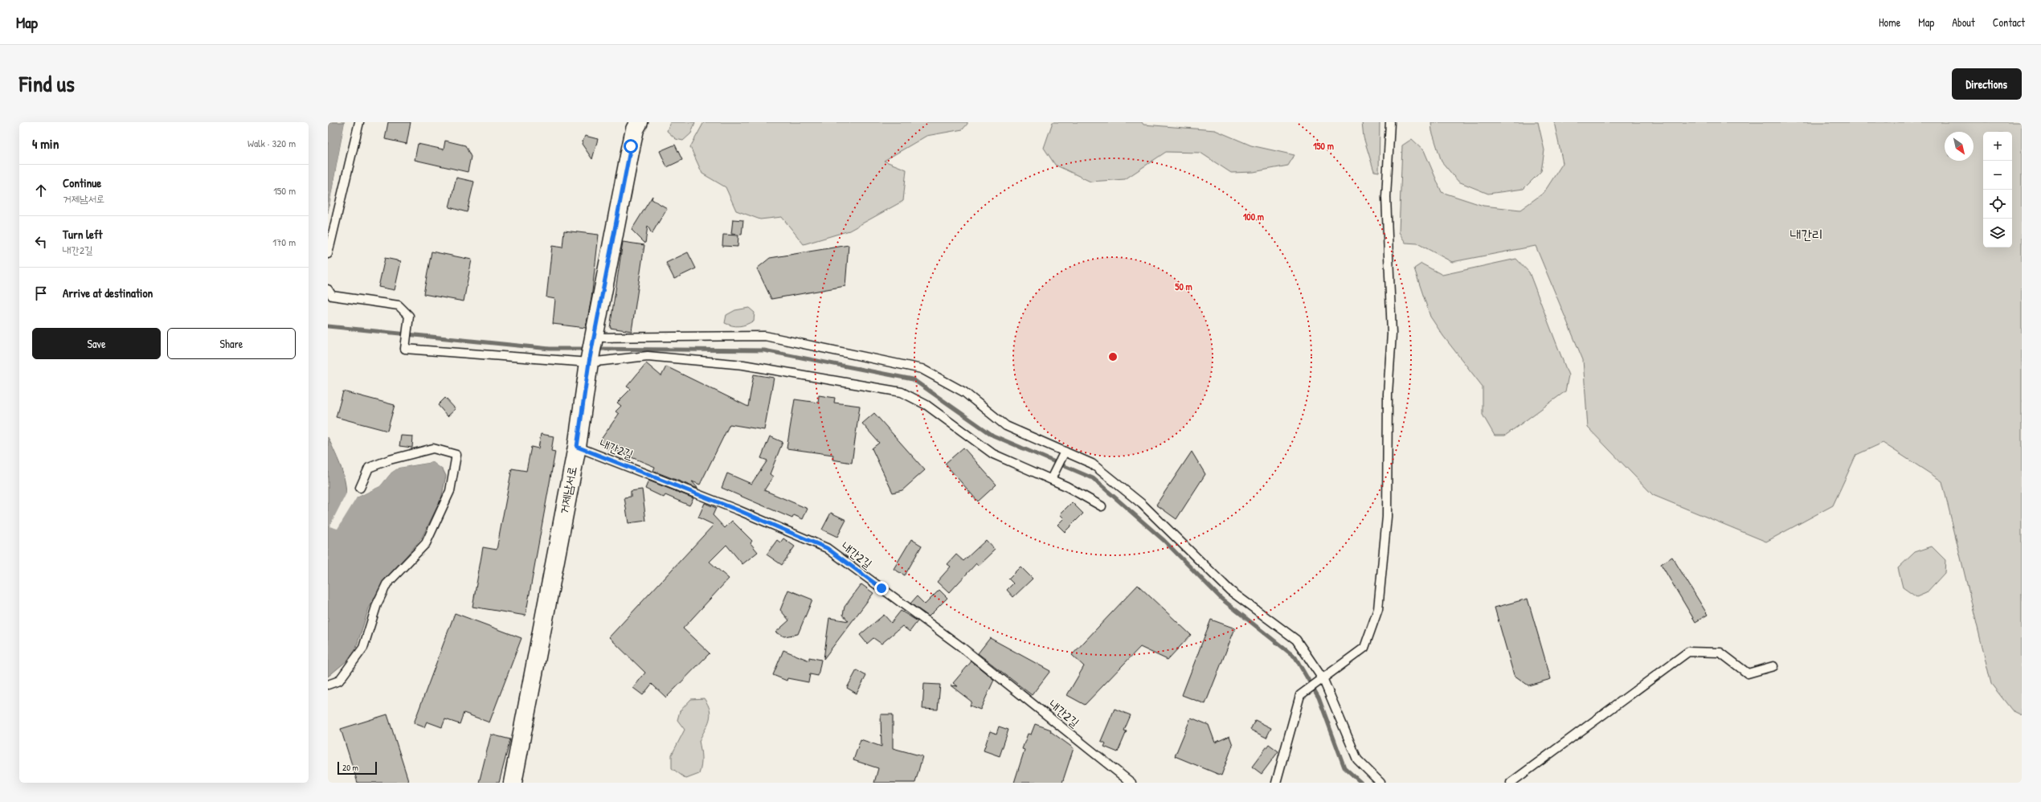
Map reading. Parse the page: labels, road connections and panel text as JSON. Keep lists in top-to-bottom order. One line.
{"streets":{"main road":["거제남서로"],"lane":["내간2길"]},"crossings":[["내간2길","거제남서로"]],"districts":["내간리"],"scale_bar":"20 m","north":"bottom right","page":{"header":"Map","nav":["Home","Map","About","Contact"],"title":"Find us","buttons":["Directions",["Save","Share"]],"heading":["4 min","Walk · 320 m"],"map_buttons":["+","−"],"list":[["Continue","거제남서로","150 m"],["Turn left","내간2길","170 m"],"Arrive at destination"],"scale":"20 m"},"rings":["150 m","100 m","50 m"]}
